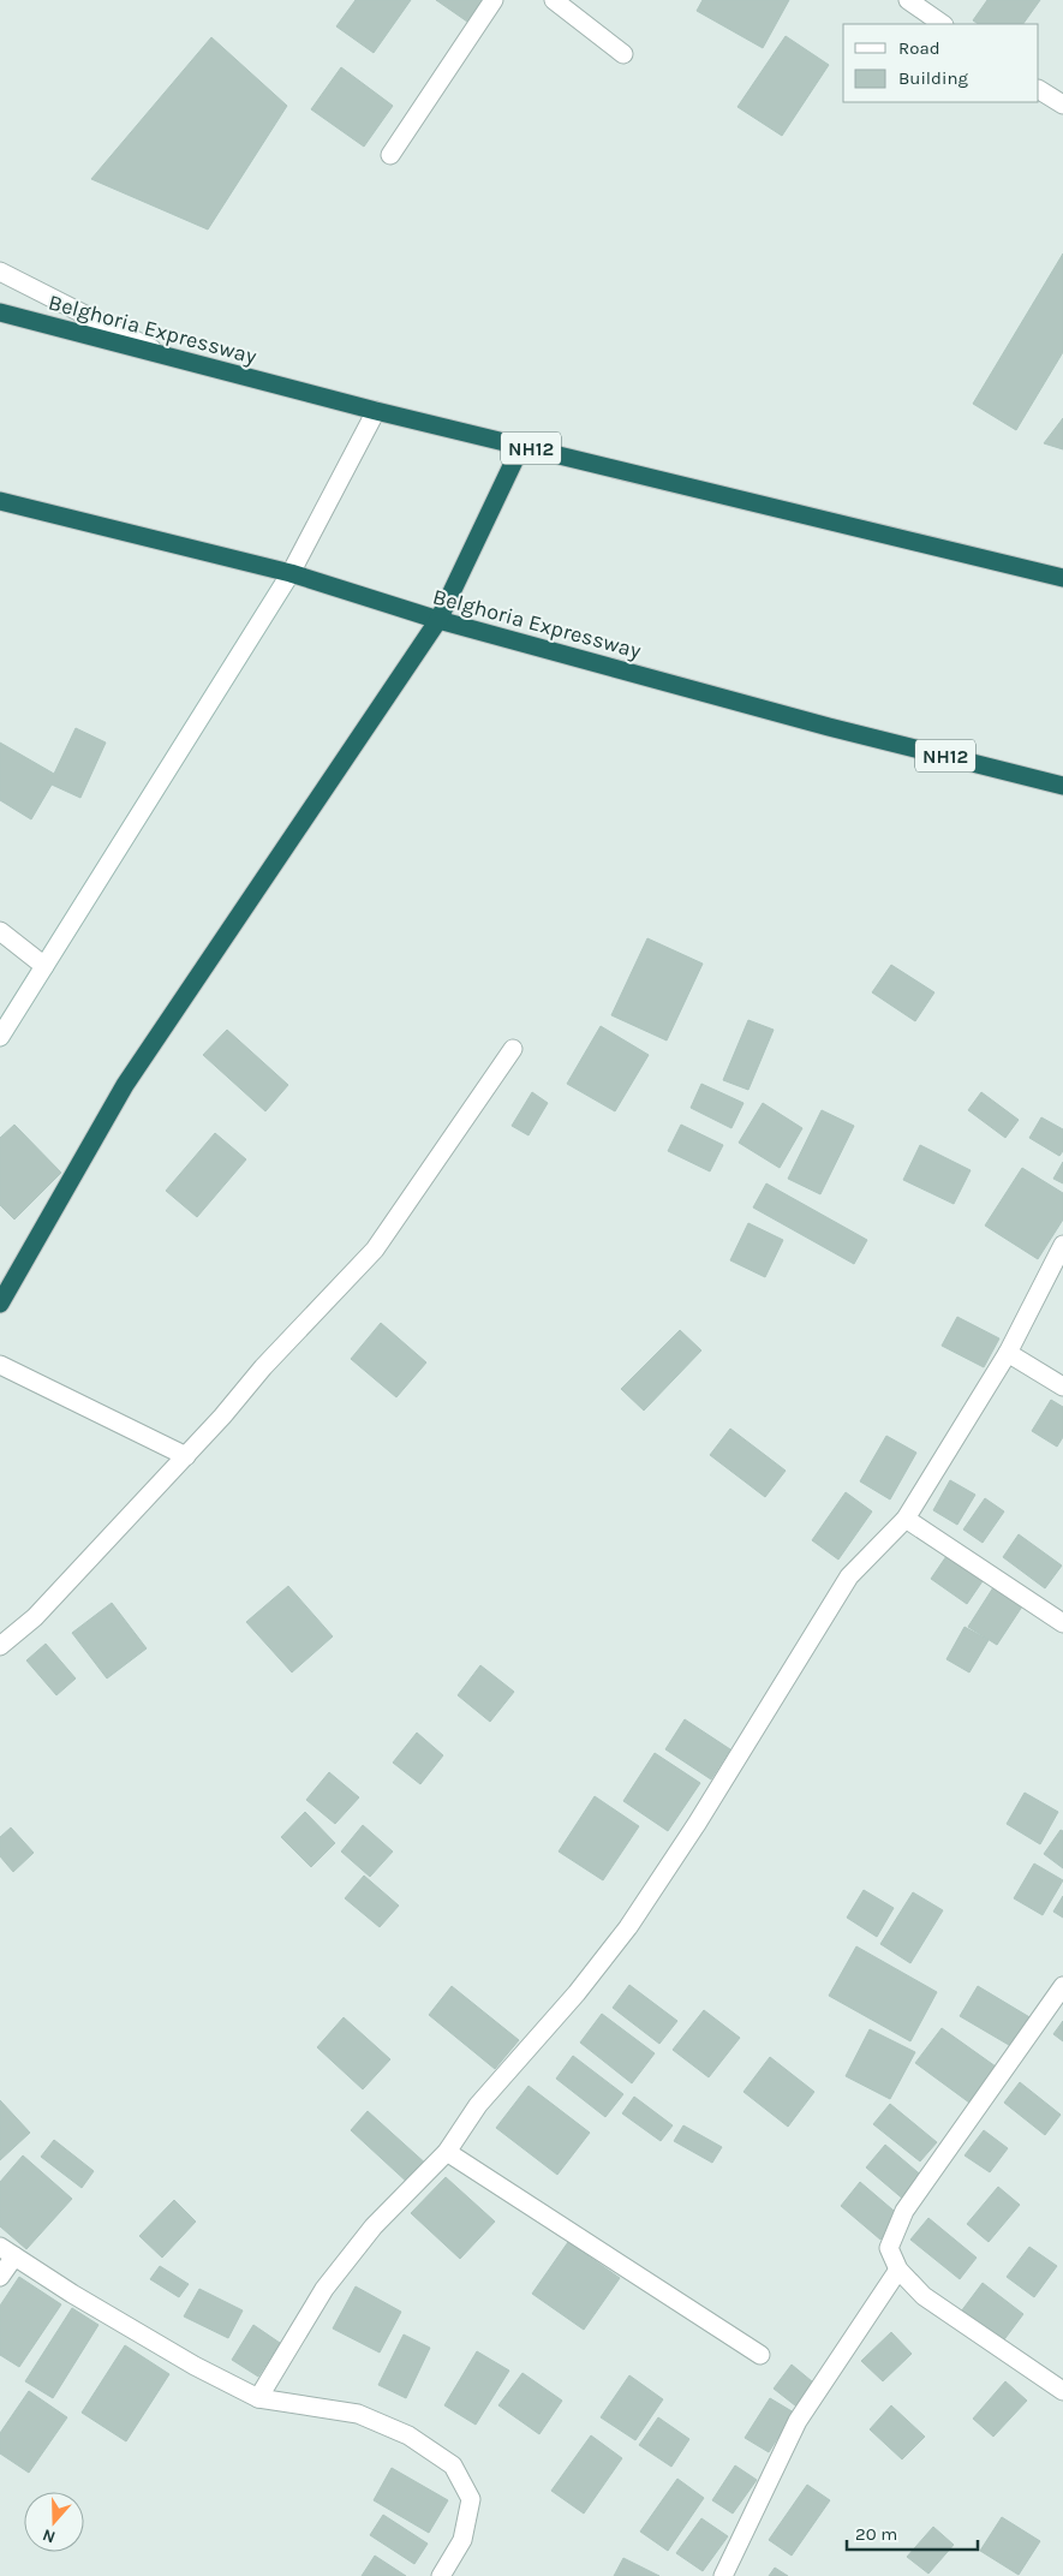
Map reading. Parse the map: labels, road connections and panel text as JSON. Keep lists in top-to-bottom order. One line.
{"streets":{"highway":["Belghoria Expressway","NH12"]},"legend":["Road","Building"],"scale_bar":"20 m","north":"bottom"}
